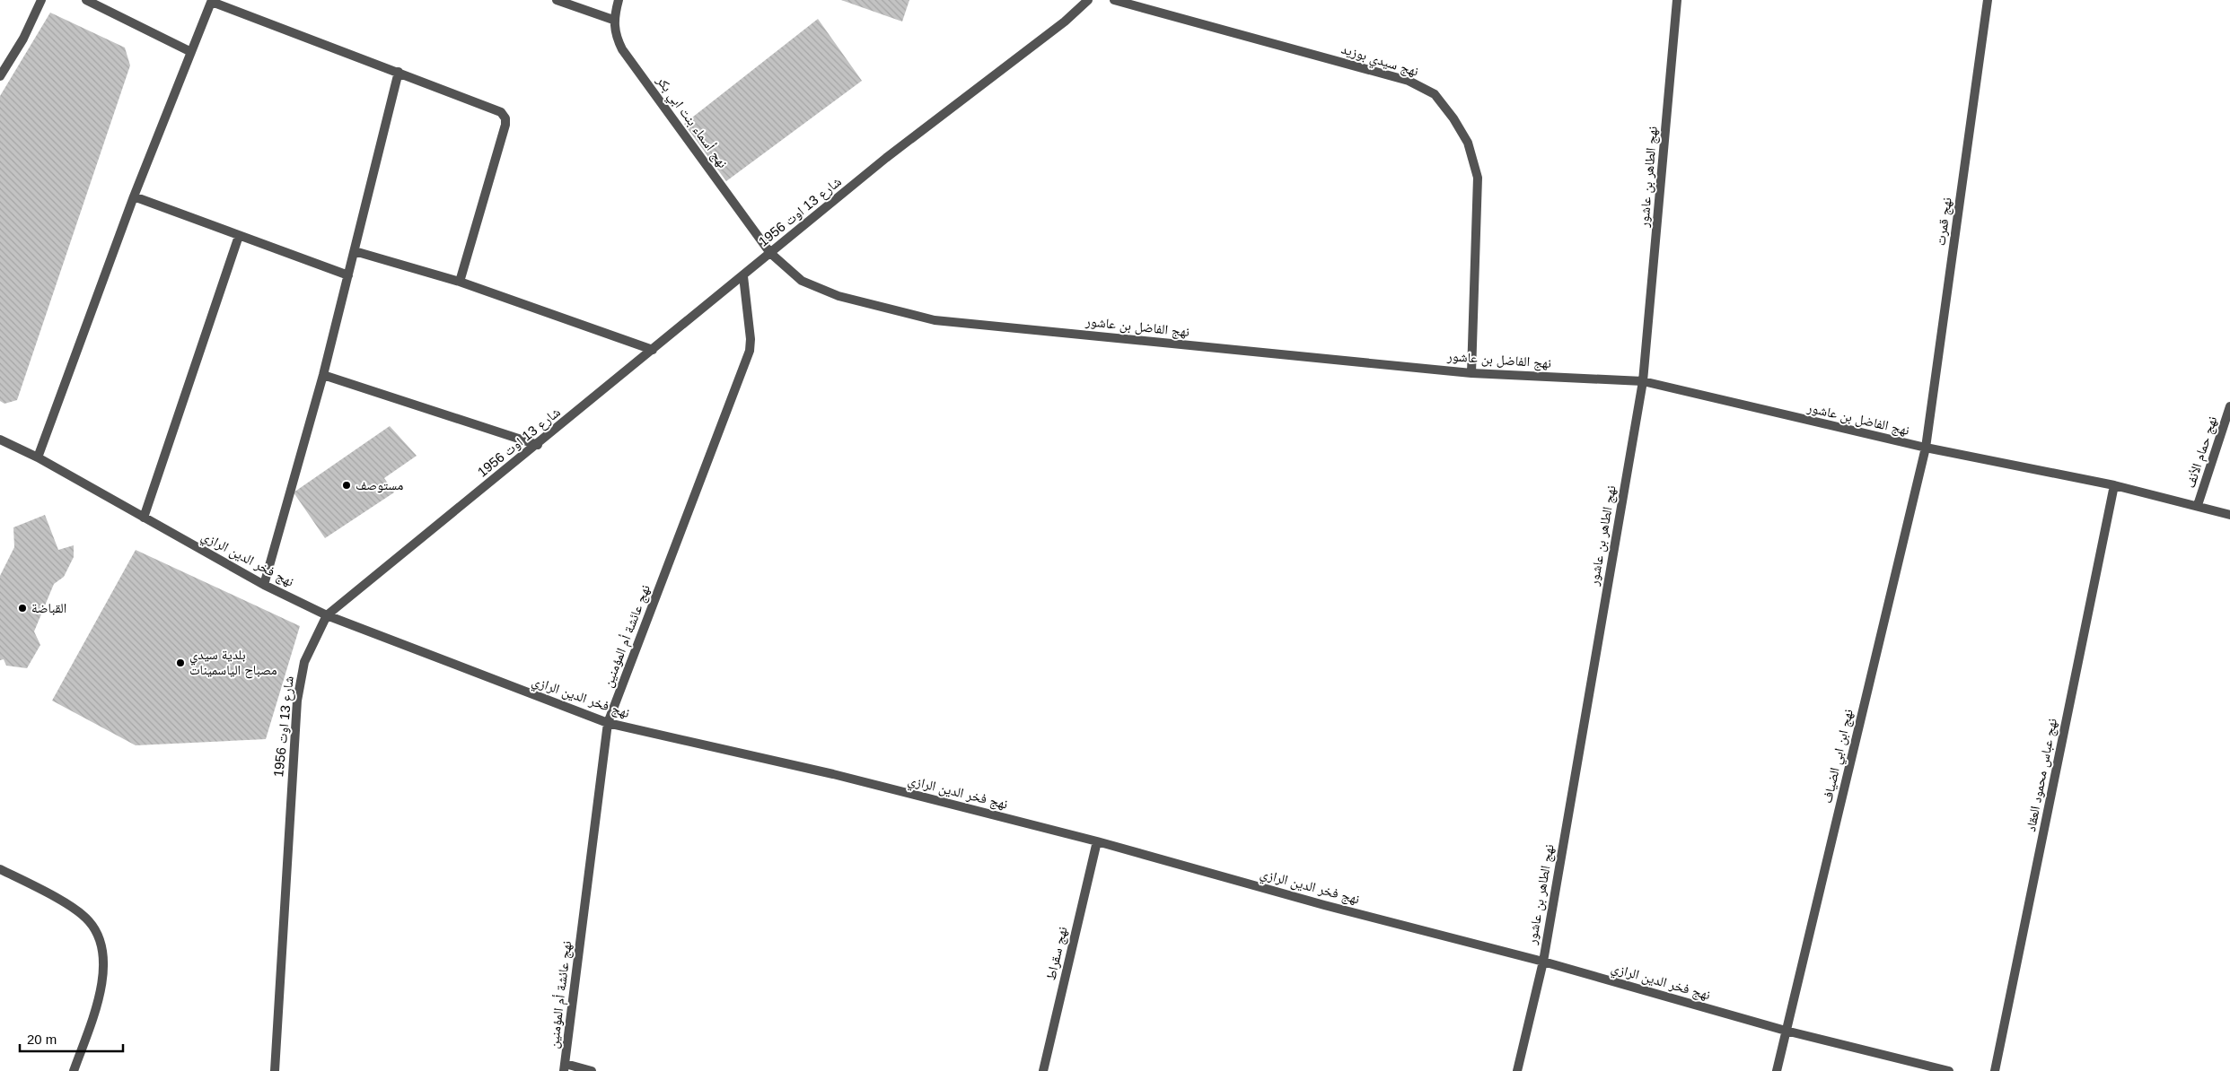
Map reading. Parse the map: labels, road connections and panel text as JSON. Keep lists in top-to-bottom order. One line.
{"streets":{"street":["نهج سيدي بوزيد","نهج أسماء بنت ابي بكر","نهج الطاهر بن عاشور","شارع 13 اوت 1956","نهج قمرت","نهج الفاضل بن عاشور","نهج حمام الأنف","نهج فخر الدين الرازي","نهج عائشة أم المؤمنين","نهج ابن ابي الضياف","نهج عباس محمود العقاد","نهج سقراط"]},"crossings":[["نهج سيدي بوزيد","نهج الفاضل بن عاشور"],["نهج أسماء بنت ابي بكر","شارع 13 اوت 1956"],["نهج أسماء بنت ابي بكر","نهج الفاضل بن عاشور"],["نهج الطاهر بن عاشور","نهج الفاضل بن عاشور"],["نهج الطاهر بن عاشور","نهج فخر الدين الرازي"],["شارع 13 اوت 1956","نهج الفاضل بن عاشور"],["شارع 13 اوت 1956","نهج فخر الدين الرازي"],["شارع 13 اوت 1956","نهج عائشة أم المؤمنين"],["نهج قمرت","نهج الفاضل بن عاشور"],["نهج قمرت","نهج ابن ابي الضياف"],["نهج الفاضل بن عاشور","نهج حمام الأنف"],["نهج الفاضل بن عاشور","نهج ابن ابي الضياف"],["نهج الفاضل بن عاشور","نهج عباس محمود العقاد"],["نهج فخر الدين الرازي","نهج عائشة أم المؤمنين"],["نهج فخر الدين الرازي","نهج ابن ابي الضياف"],["نهج فخر الدين الرازي","نهج سقراط"]],"places":["مستوصف","القباضة","بلدية سيدي مصباح الياسمينات"],"scale_bar":"20 m"}
